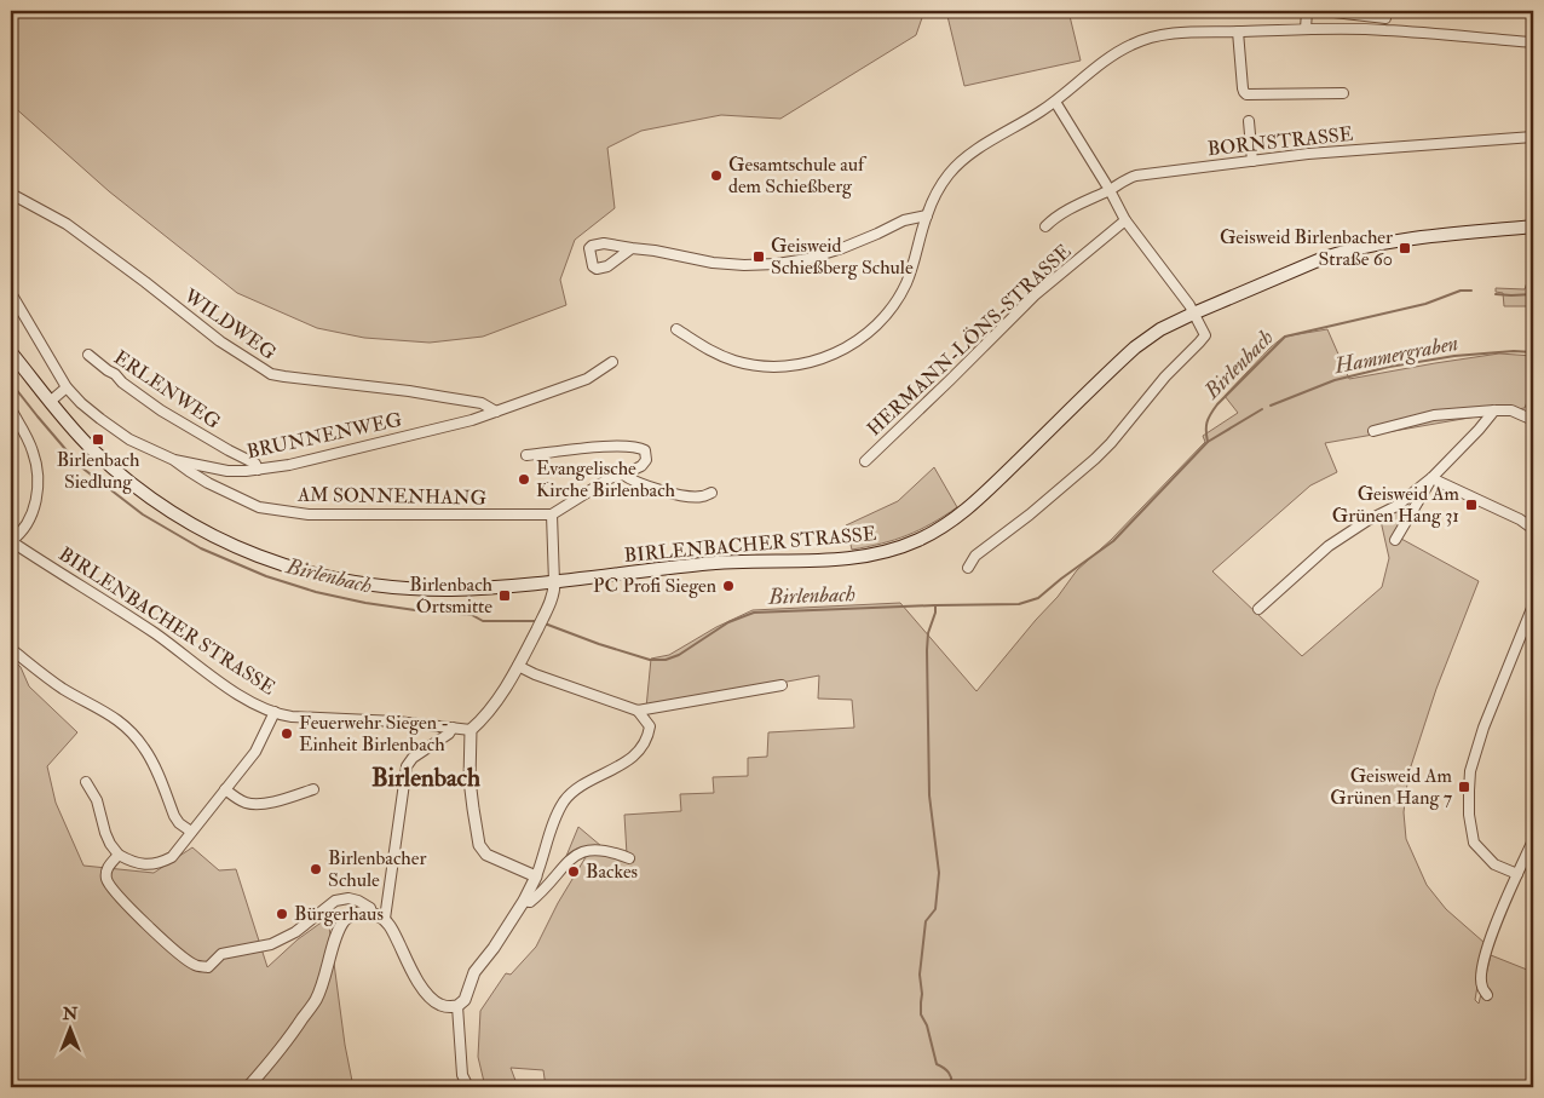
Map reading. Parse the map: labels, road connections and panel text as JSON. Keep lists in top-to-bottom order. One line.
{"streets":{"main road":["BIRLENBACHER STRASSE"],"street":["BORNSTRASSE","WILDWEG","HERMANN-LÖNS-STRASSE","ERLENWEG","BRUNNENWEG","AM SONNENHANG"]},"crossings":[["WILDWEG","BRUNNENWEG"],["ERLENWEG","BRUNNENWEG"],["BRUNNENWEG","AM SONNENHANG"]],"districts":["Birlenbach"],"water":["Hammergraben","Birlenbach"],"places":{"other":["Gesamtschule auf dem Schießberg","Evangelische Kirche Birlenbach","PC Profi Siegen","Feuerwehr Siegen - Einheit Birlenbach","Birlenbacher Schule","Backes","Bürgerhaus"],"transit":["Geisweid Birlenbacher Straße 60","Geisweid Schießberg Schule","Birlenbach Siedlung","Geisweid Am Grünen Hang 31","Birlenbach Ortsmitte","Geisweid Am Grünen Hang 7"]},"north":"top"}
